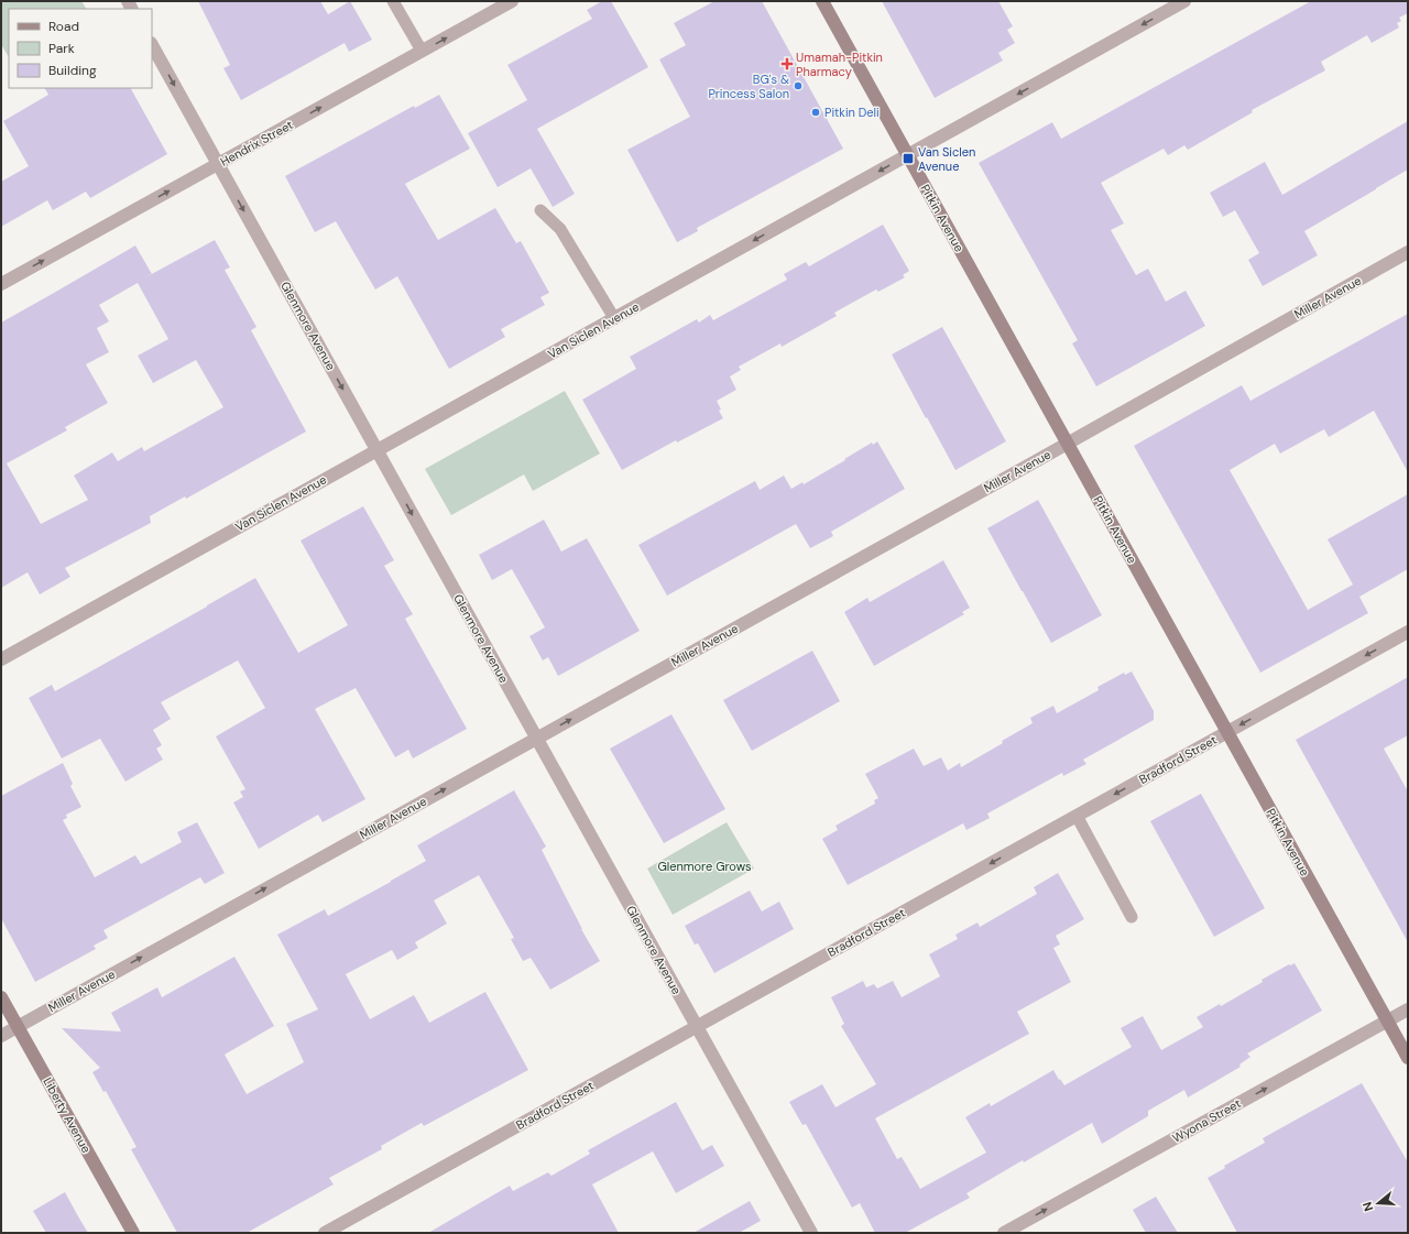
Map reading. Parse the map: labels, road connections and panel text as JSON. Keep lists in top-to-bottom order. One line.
{"streets":{"street":["Hendrix Street","Pitkin Avenue","Miller Avenue","Glenmore Avenue","Van Siclen Avenue","Bradford Street","Liberty Avenue","Wyona Street"]},"crossings":[["Hendrix Street","Glenmore Avenue"],["Pitkin Avenue","Miller Avenue"],["Pitkin Avenue","Van Siclen Avenue"],["Pitkin Avenue","Bradford Street"],["Pitkin Avenue","Wyona Street"],["Miller Avenue","Glenmore Avenue"],["Miller Avenue","Liberty Avenue"],["Glenmore Avenue","Van Siclen Avenue"],["Glenmore Avenue","Bradford Street"]],"one_way":["Hendrix Street","Miller Avenue","Glenmore Avenue","Van Siclen Avenue","Bradford Street","Wyona Street"],"parks":["Glenmore Grows"],"places":{"health":["Umamah-Pitkin Pharmacy"],"other":["BG's & Princess Salon","Pitkin Deli"],"transit":["Van Siclen Avenue"]},"legend":["Road","Park","Building"],"north":"left"}
